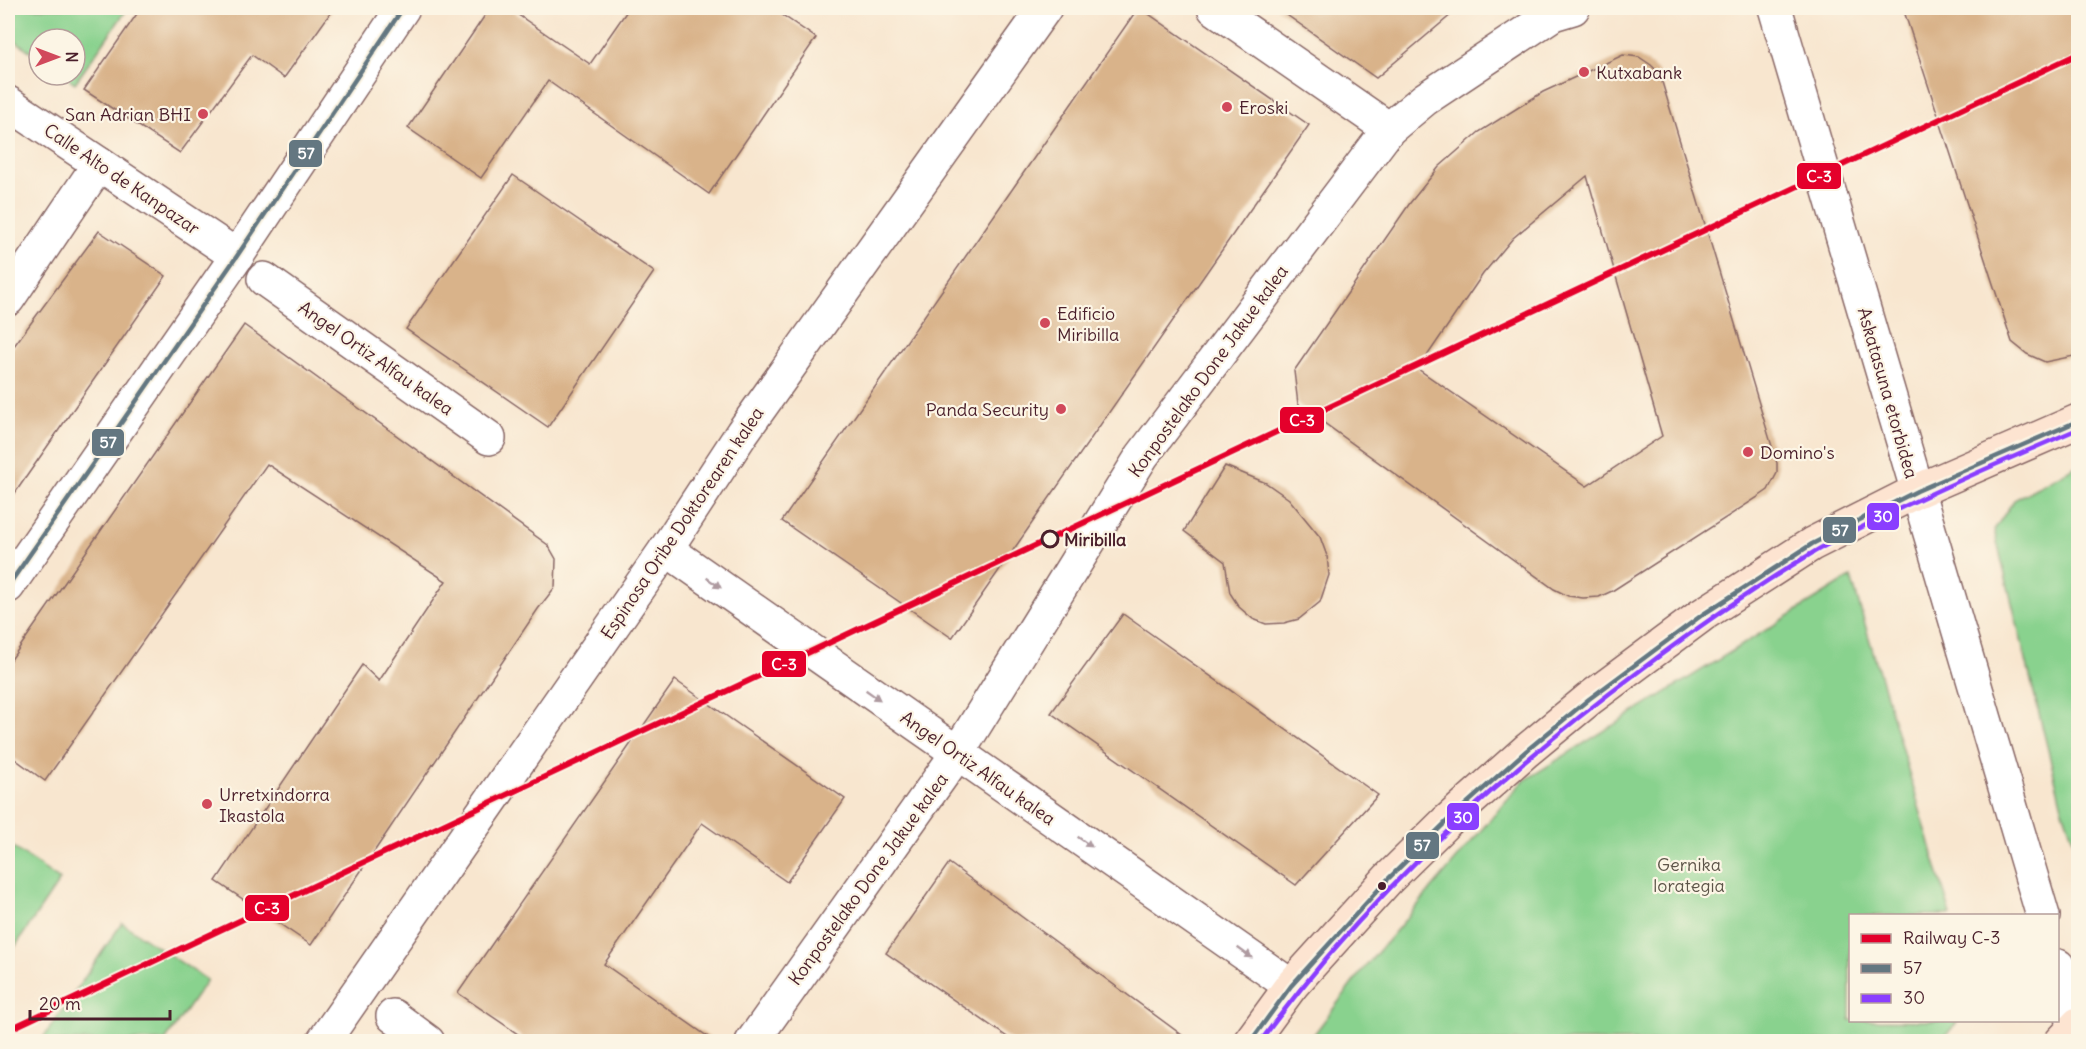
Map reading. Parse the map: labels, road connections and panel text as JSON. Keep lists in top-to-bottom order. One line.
{"streets":{"street":["Calle Alto de Kanpazar","Angel Ortiz Alfau kalea","Konpostelako Done Jakue kalea","Askatasuna etorbidea","Espinosa Oribe Doktorearen kalea"]},"crossings":[["Angel Ortiz Alfau kalea","Konpostelako Done Jakue kalea"],["Angel Ortiz Alfau kalea","Espinosa Oribe Doktorearen kalea"]],"one_way":["Angel Ortiz Alfau kalea"],"parks":["Gernika lorategia"],"places":["Kutxabank","Eroski","San Adrian BHI","Edificio Miribilla","Panda Security","Domino's","Miribilla","Urretxindorra Ikastola"],"lines":["transit line 57","rail line C-3","transit line 30"],"legend":["Railway C-3","57","30"],"scale_bar":"20 m","north":"right"}
